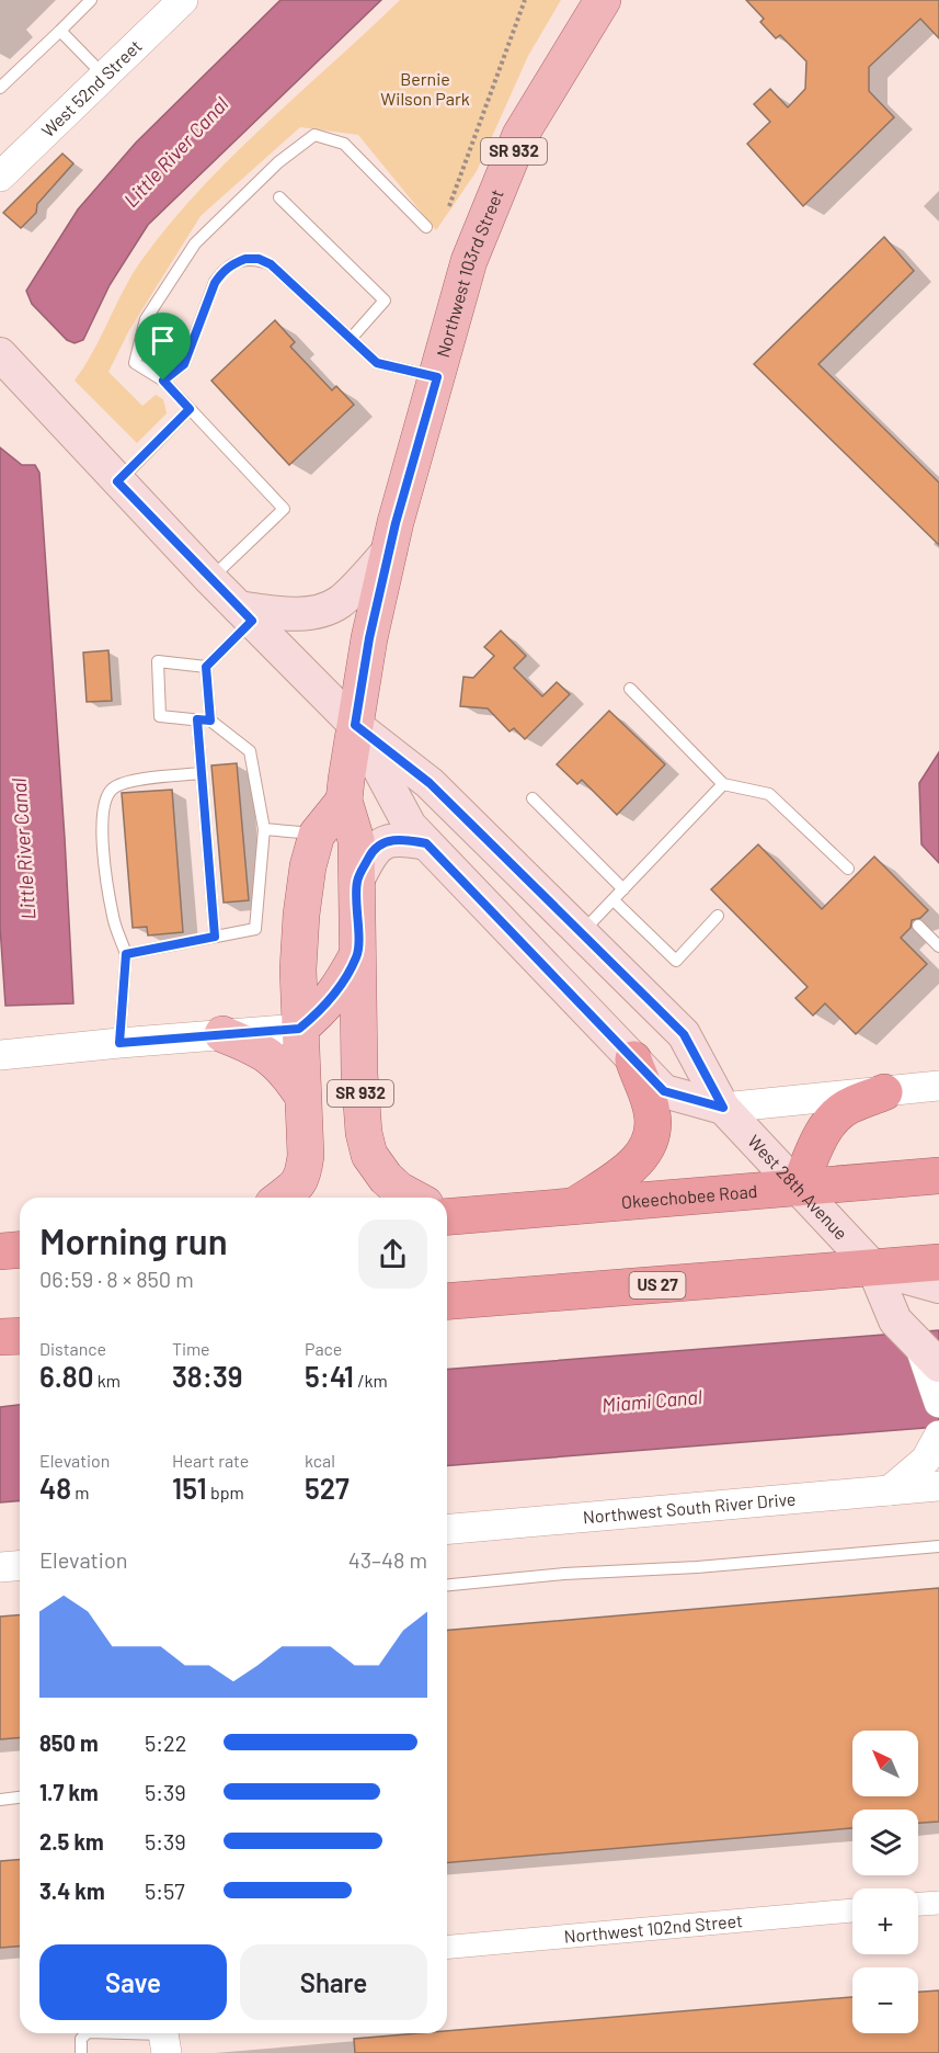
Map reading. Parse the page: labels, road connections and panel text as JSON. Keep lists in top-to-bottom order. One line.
{"streets":{"highway":["Okeechobee Road","US 27"],"main road":["SR 932","Northwest 103rd Street","West 28th Avenue"],"street":["West 52nd Street","Northwest South River Drive","Northwest 102nd Street"]},"crossings":[["SR 932","Northwest 103rd Street"],["Northwest 103rd Street","West 28th Avenue"],["West 28th Avenue","Okeechobee Road"],["West 28th Avenue","US 27"]],"water":["Little River Canal","Miami Canal"],"parks":["Bernie Wilson Park"],"north":"top left","page":{"heading":["Morning run","06:59 · 8 × 850 m"],"stats":[["Distance","6.80 km"],["Time","38:39"],["Pace","5:41 /km"],["Elevation","48 m"],["Heart rate","151 bpm"],["kcal","527"]],"chart":["Elevation","43–48 m"],"list":[{"name":"850 m","note":"5:22"},{"name":"1.7 km","note":"5:39"},{"name":"2.5 km","note":"5:39"},{"name":"3.4 km","note":"5:57"}],"map_buttons":["+","−"],"buttons":["Save","Share"]}}
